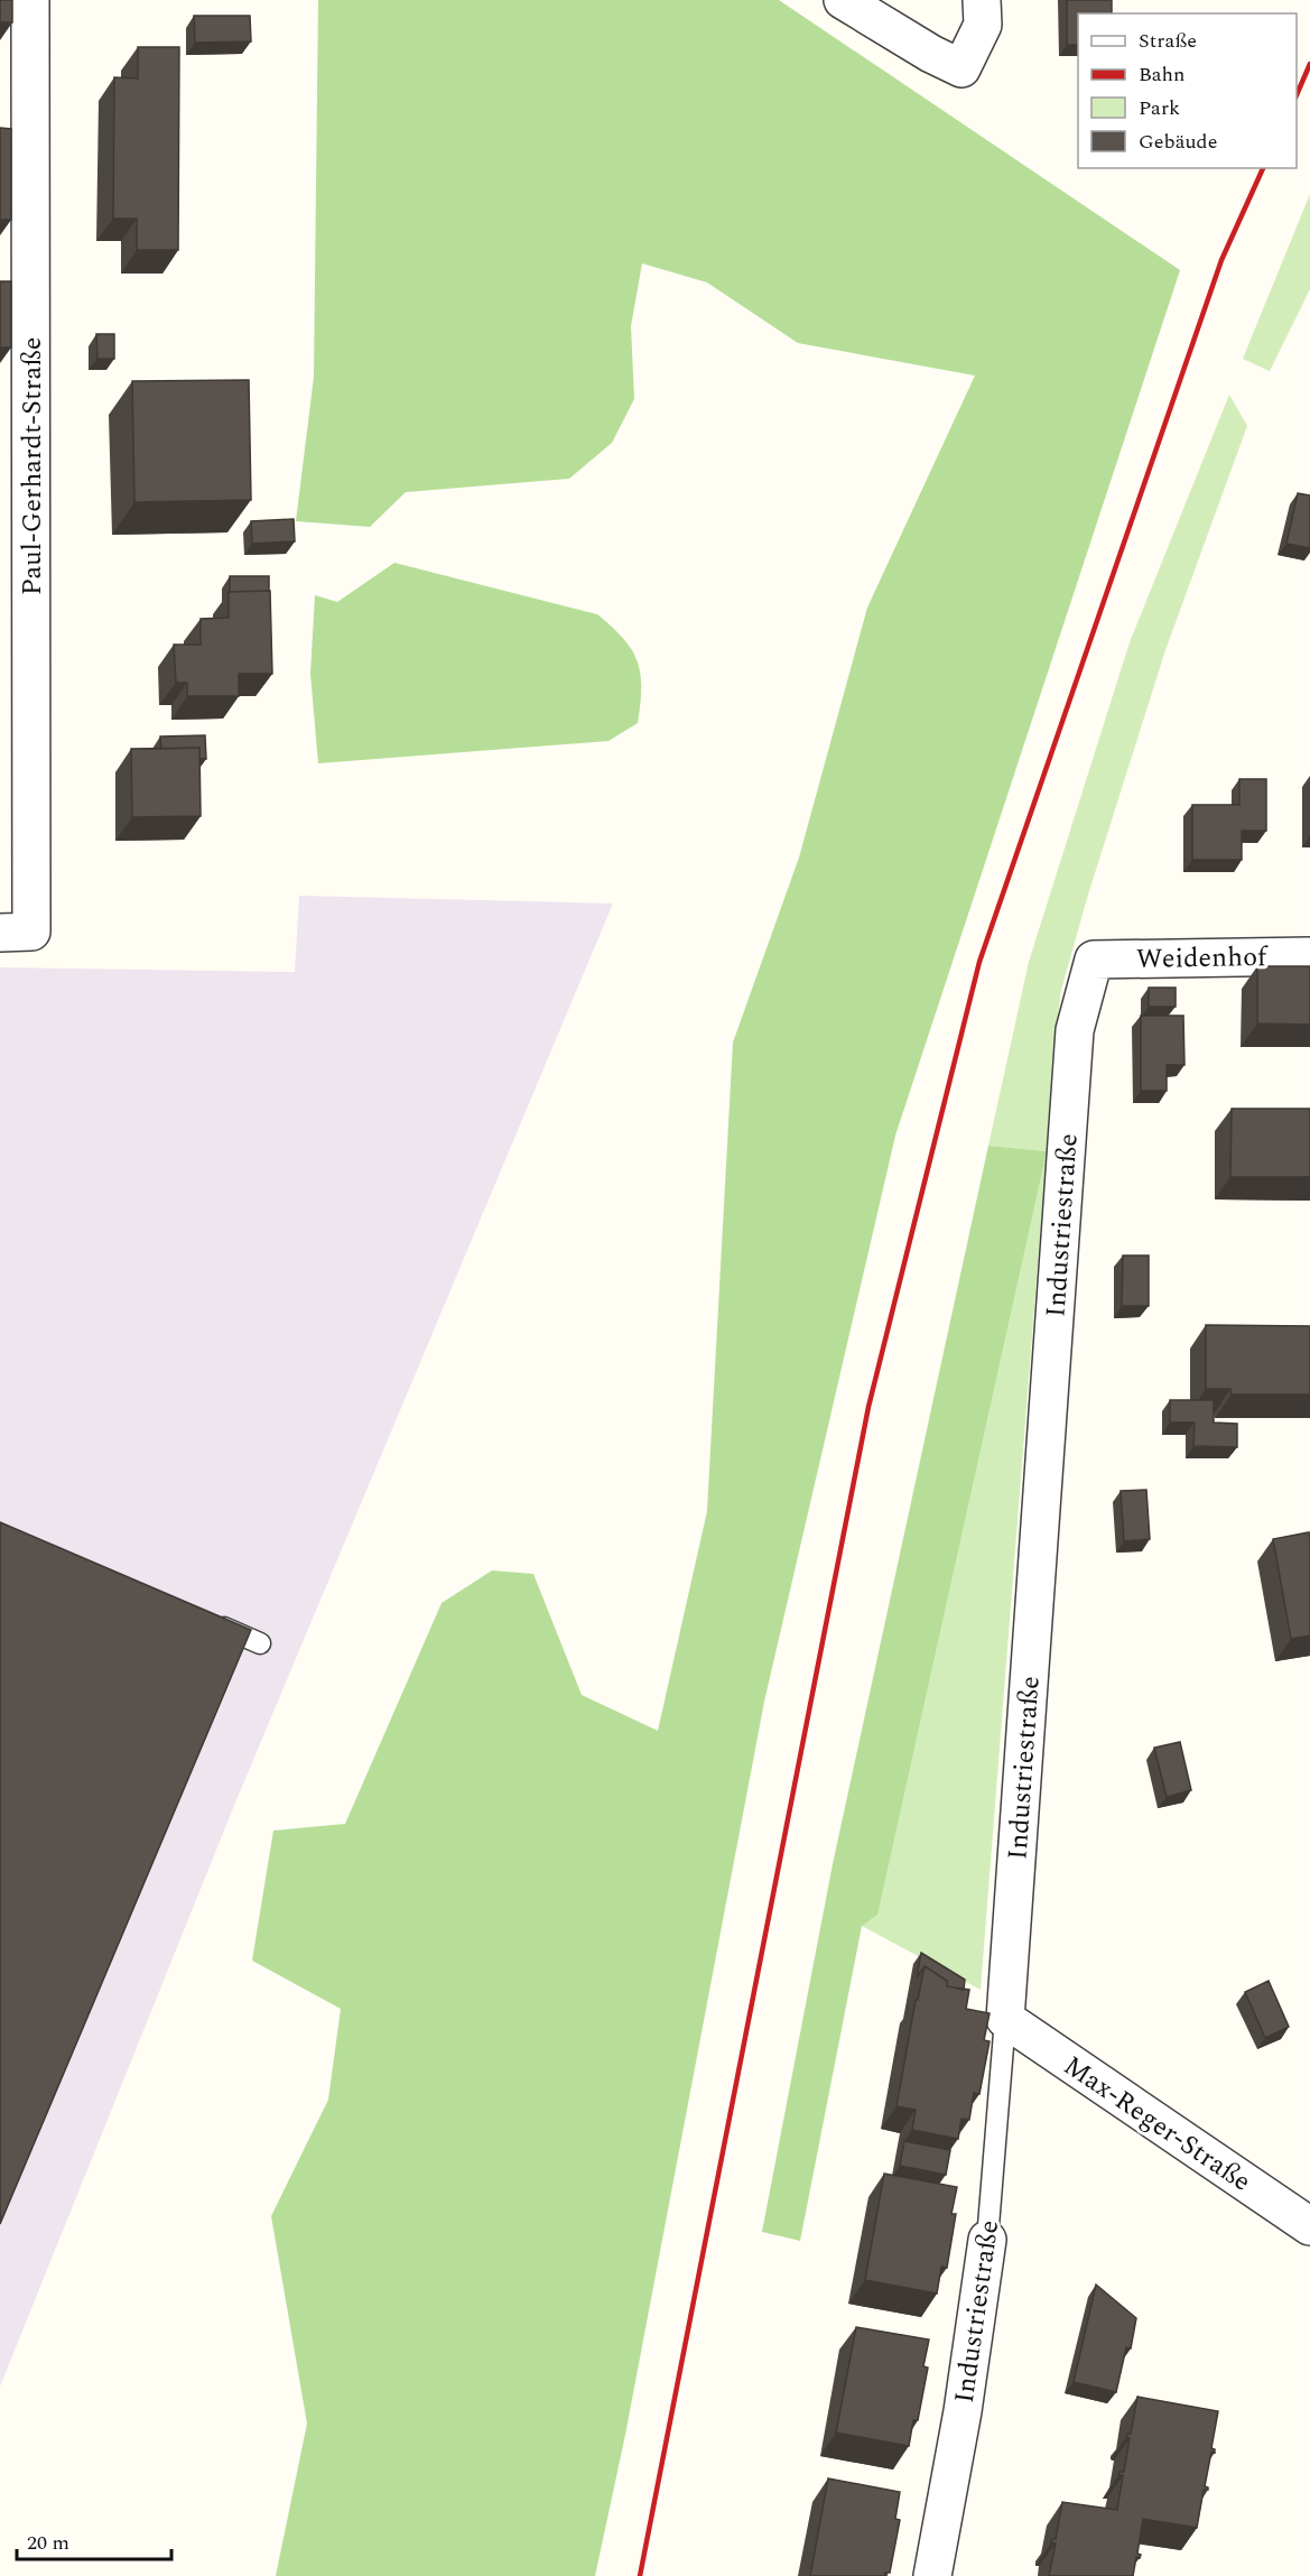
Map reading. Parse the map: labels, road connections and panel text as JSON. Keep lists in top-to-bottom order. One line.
{"streets":{"street":["Paul-Gerhardt-Straße","Weidenhof","Industriestraße","Max-Reger-Straße"]},"crossings":[["Weidenhof","Industriestraße"],["Industriestraße","Max-Reger-Straße"]],"legend":["Straße","Bahn","Park","Gebäude"],"scale_bar":"20 m"}
